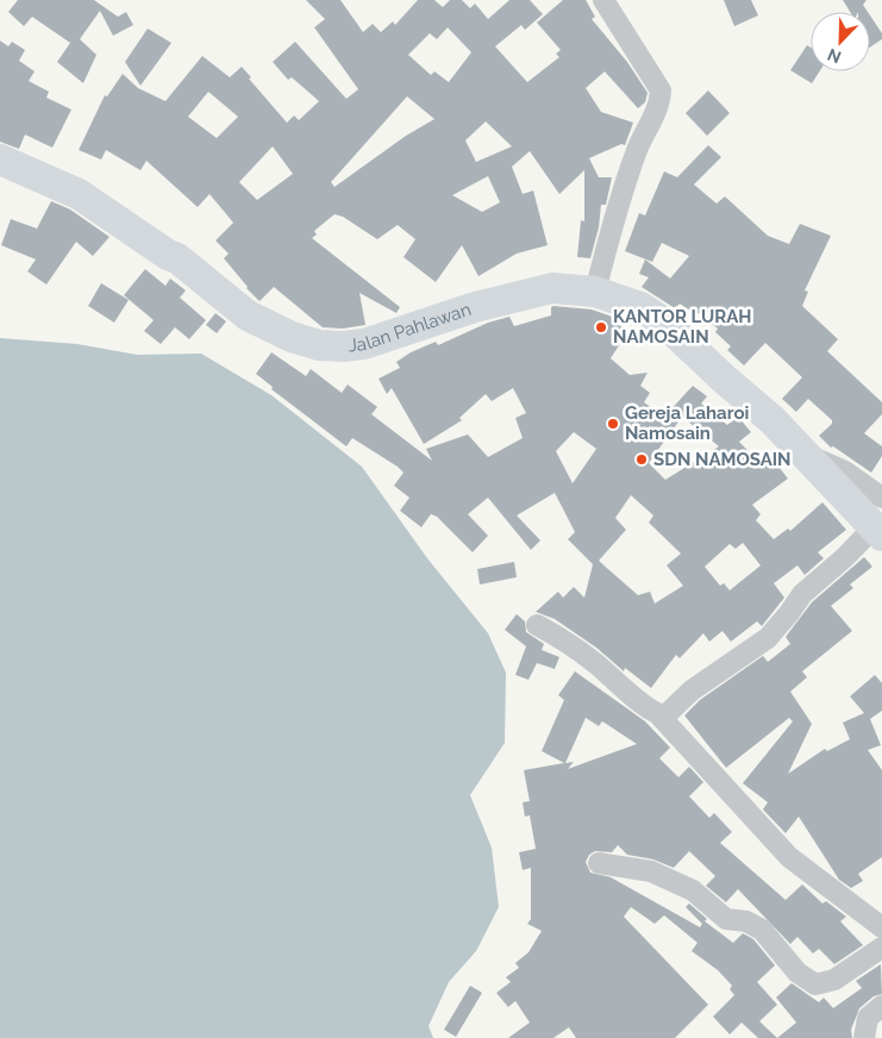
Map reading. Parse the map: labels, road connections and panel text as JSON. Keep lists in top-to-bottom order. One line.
{"streets":{"highway":["Jalan Pahlawan"]},"places":["KANTOR LURAH NAMOSAIN","Gereja Laharoi Namosain","SDN NAMOSAIN"],"north":"bottom left"}
